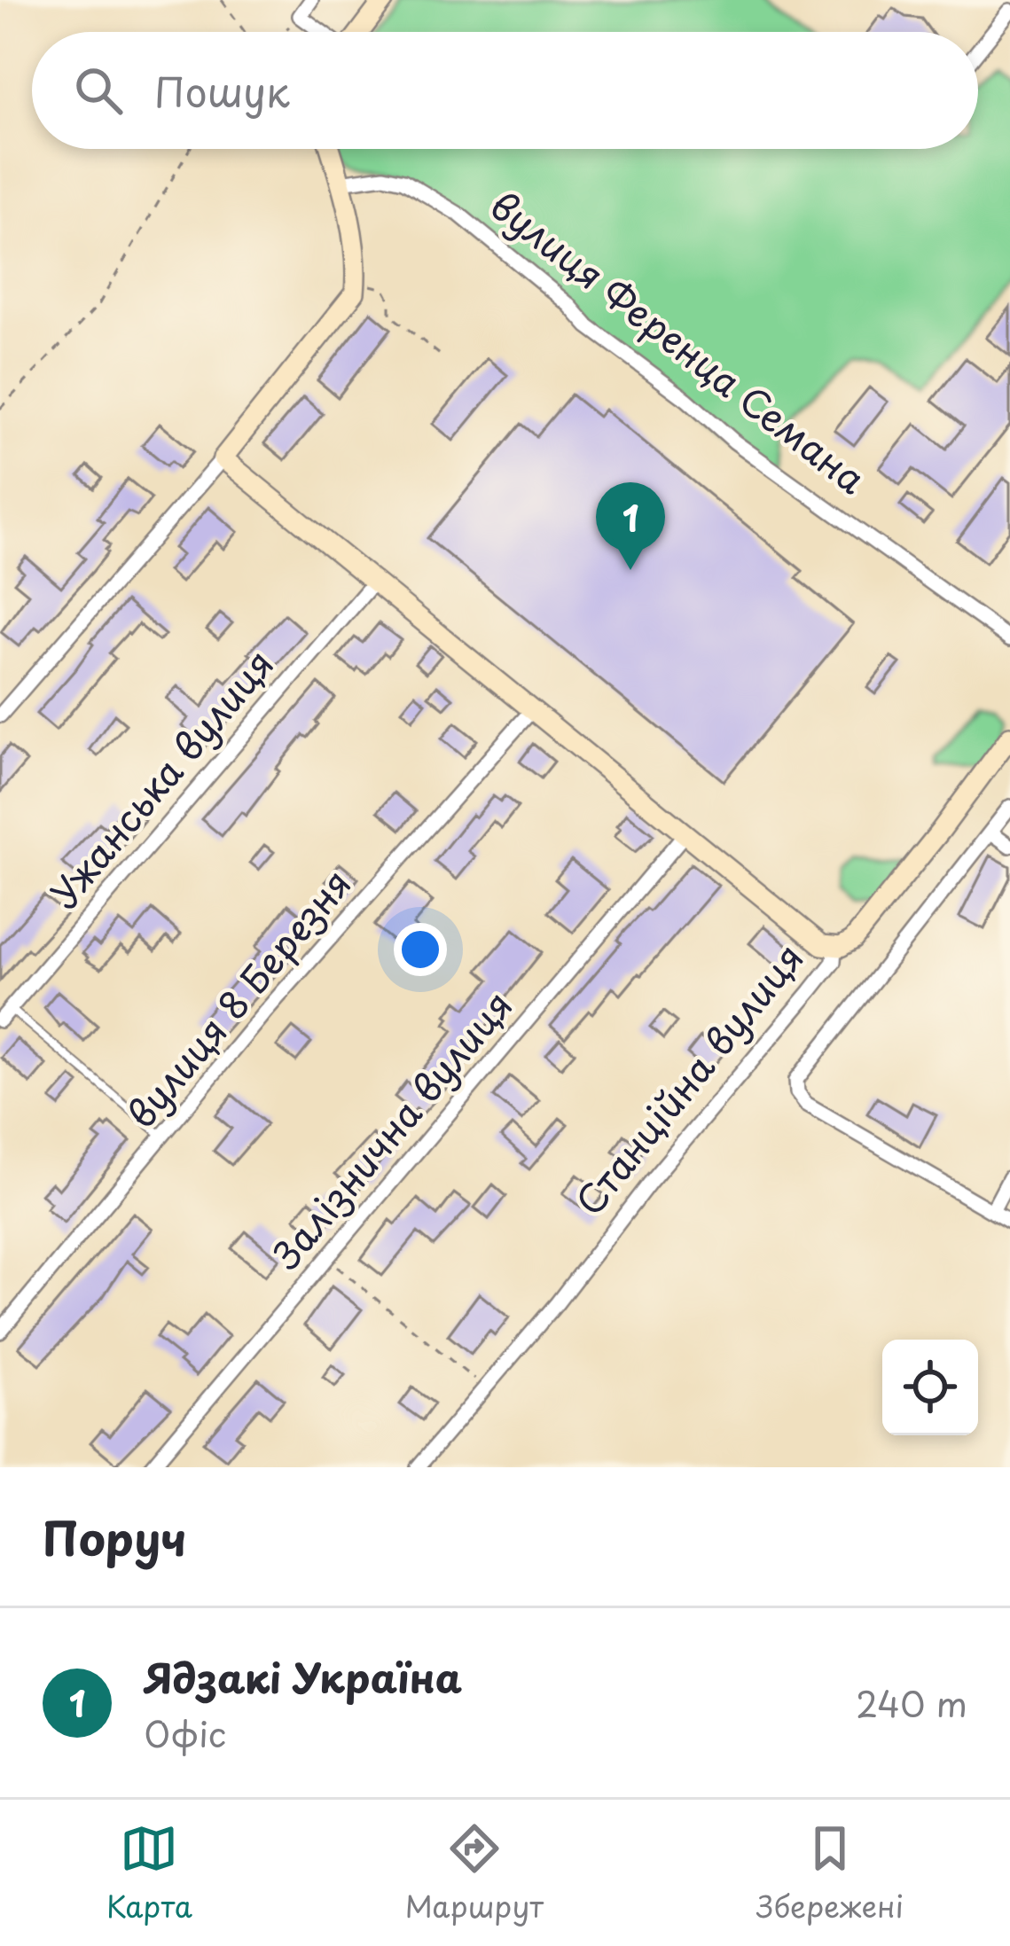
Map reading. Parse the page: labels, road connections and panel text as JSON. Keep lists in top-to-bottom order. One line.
{"streets":{"street":["вулиця Ференца Семана","Ужанська вулиця","вулиця 8 Березня","Станційна вулиця","Залізнична вулиця"]},"page":{"search":"Пошук","pins":"1","heading":"Поруч","list":[{"mark":"1","name":"Ядзакі Україна","note":"Офіс","value":"240 m"}],"nav":["Карта","Маршрут","Збережені"]}}
